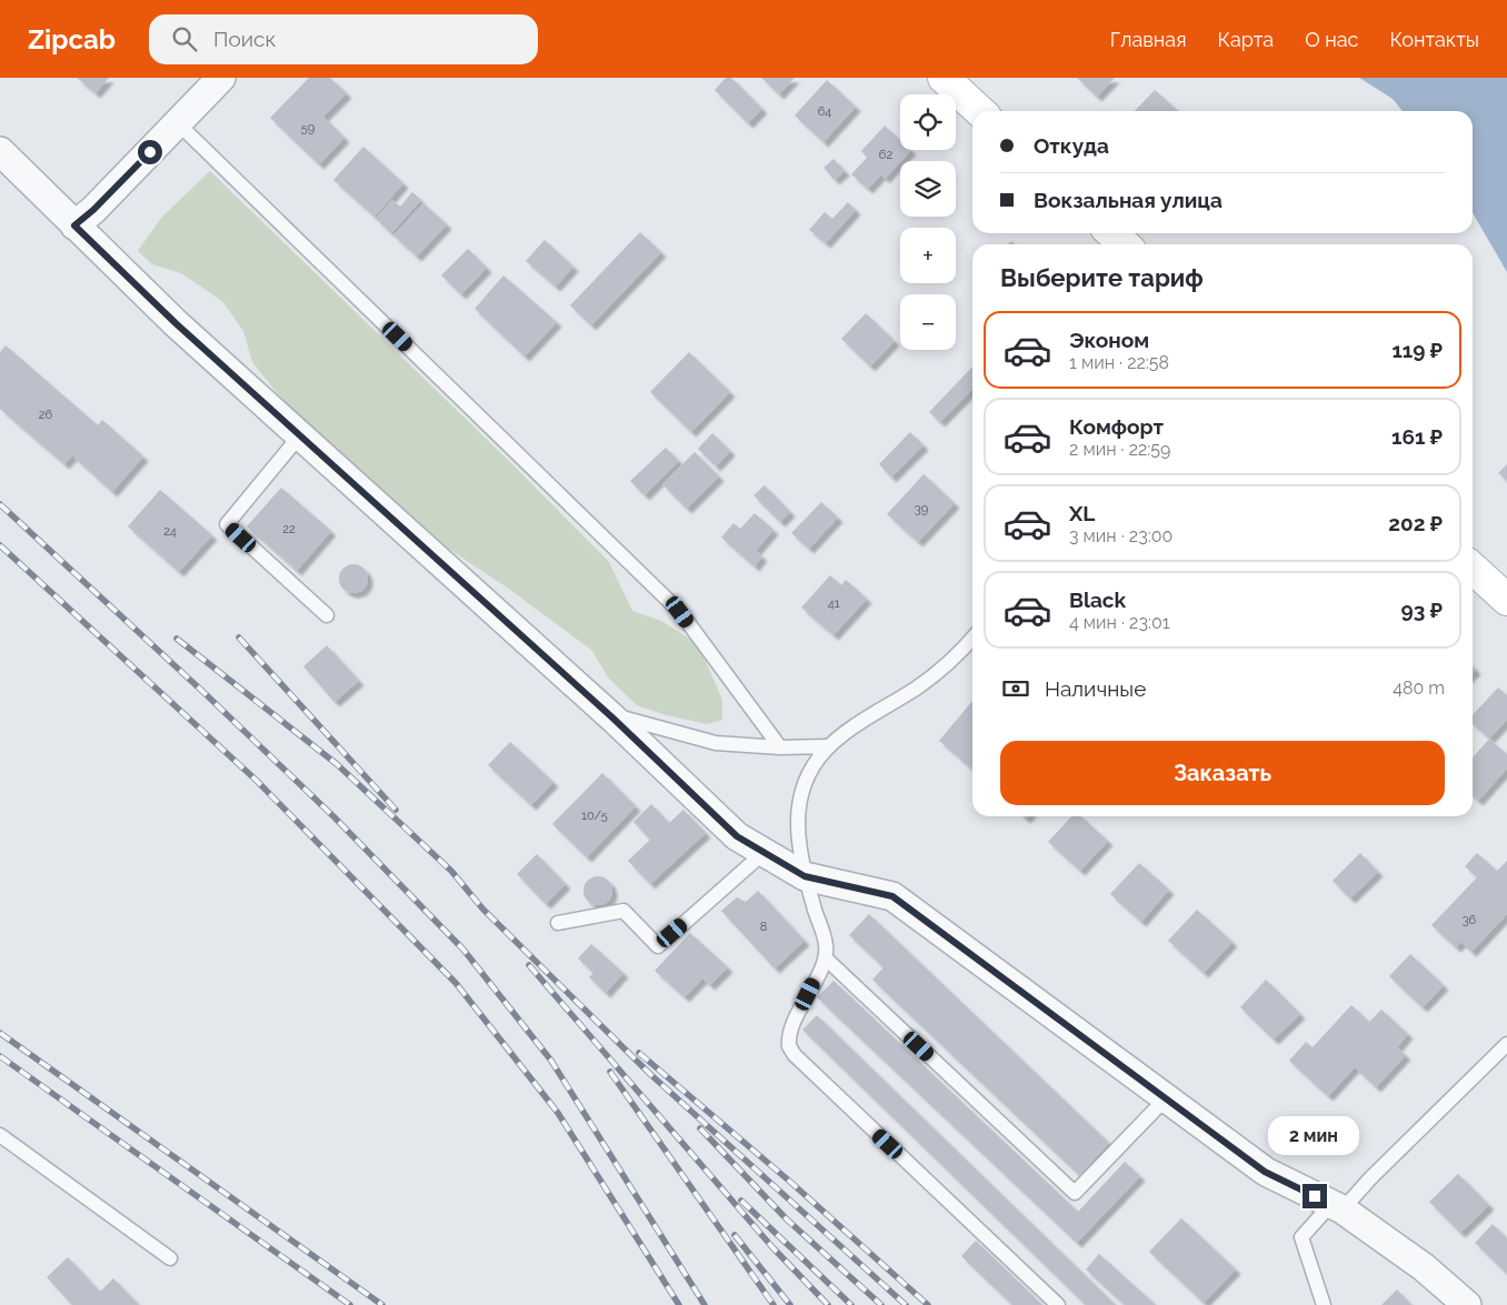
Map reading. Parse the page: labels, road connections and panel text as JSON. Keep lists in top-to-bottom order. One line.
{"house_numbers":["64","59","62","26","39","22","24","41","10/5","36","8"],"page":{"header":"Zipcab","search":"Поиск","nav":["Главная","Карта","О нас","Контакты"],"map_buttons":["+","−"],"banner":["Откуда","Вокзальная улица"],"heading":"Выберите тариф","list":[{"name":"Эконом","note":"1 мин · 22:58","value":"119 ₽"},{"name":"Комфорт","note":"2 мин · 22:59","value":"161 ₽"},{"name":"XL","note":"3 мин · 23:00","value":"202 ₽"},{"name":"Black","note":"4 мин · 23:01","value":"93 ₽"}],"pay":["Наличные","480 m"],"buttons":"Заказать","bubble":"2 мин"}}
